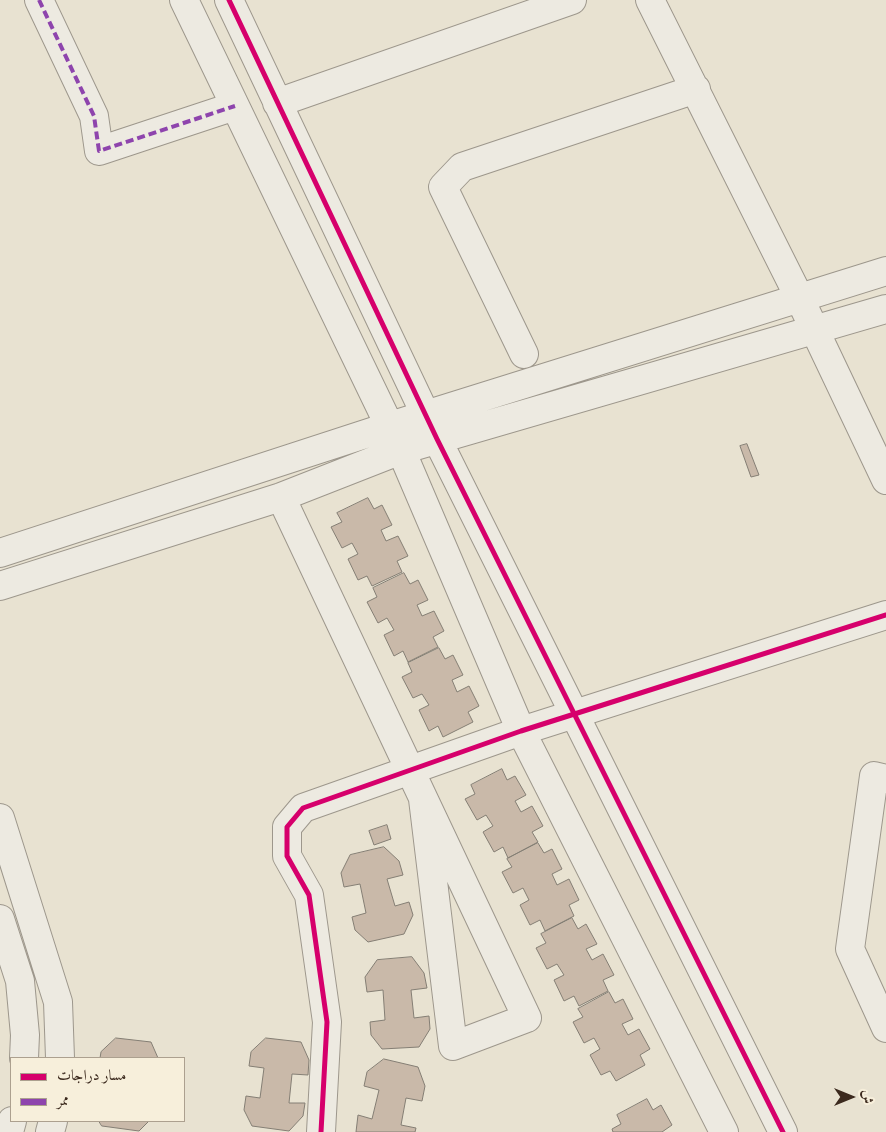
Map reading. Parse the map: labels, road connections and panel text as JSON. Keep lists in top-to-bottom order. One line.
{"legend":["مسار دراجات","ممر"],"north":"right"}
